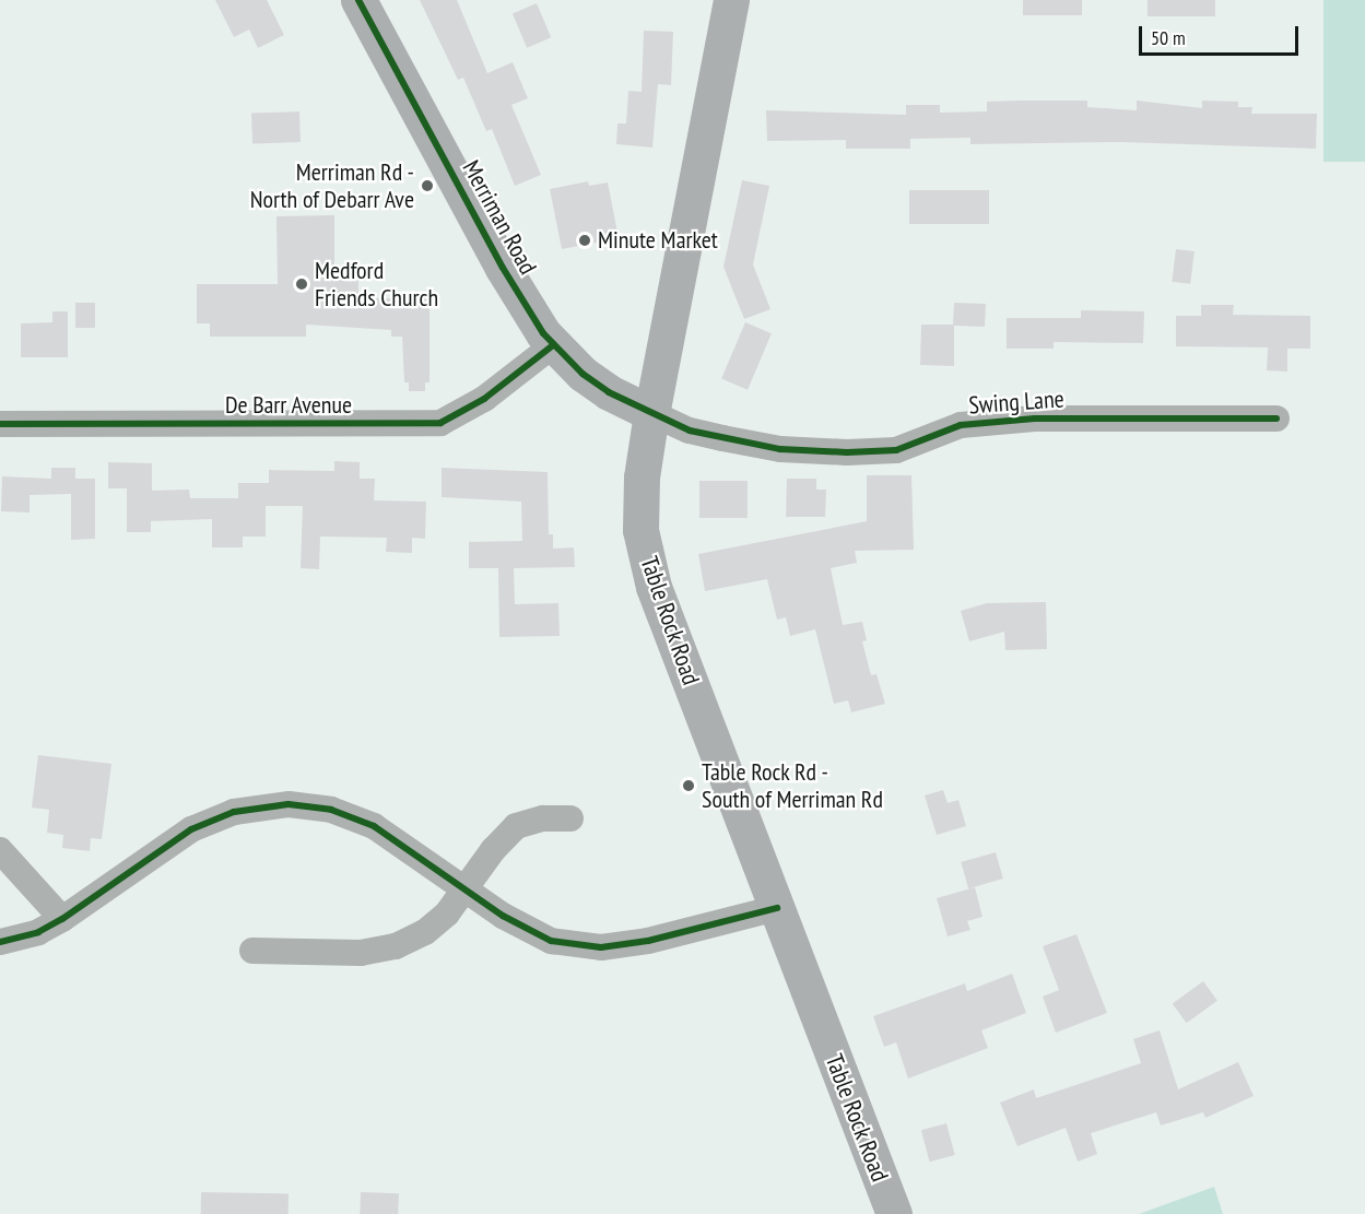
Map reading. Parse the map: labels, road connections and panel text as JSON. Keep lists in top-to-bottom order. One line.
{"streets":{"main road":["Merriman Road","Table Rock Road"],"street":["Swing Lane","De Barr Avenue"]},"crossings":[["Merriman Road","Swing Lane"],["Merriman Road","De Barr Avenue"],["Merriman Road","Table Rock Road"],["Swing Lane","Table Rock Road"]],"places":["Merriman Rd - North of Debarr Ave","Minute Market","Medford Friends Church","Table Rock Rd - South of Merriman Rd"],"scale_bar":"50 m"}
